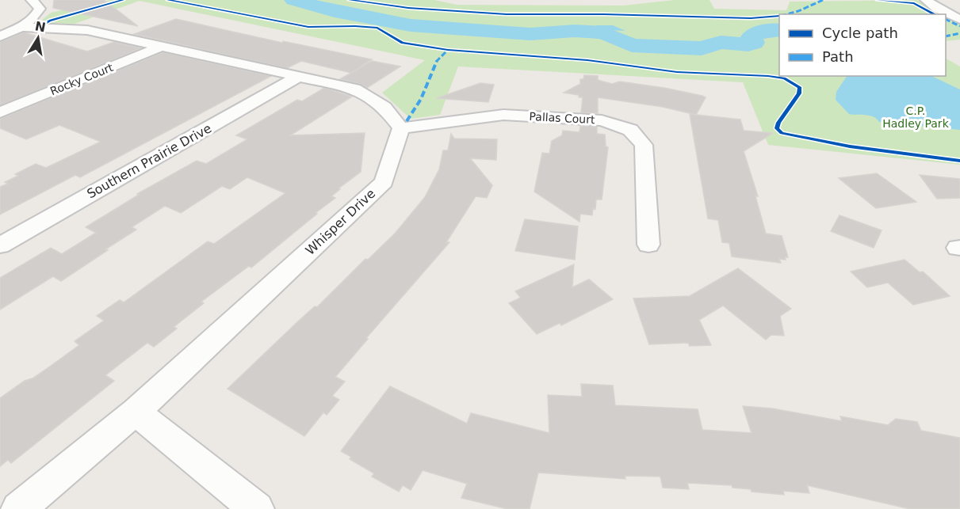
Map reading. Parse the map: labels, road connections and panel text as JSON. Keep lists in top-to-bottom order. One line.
{"streets":{"street":["Rocky Court","Pallas Court","Southern Prairie Drive","Whisper Drive"]},"crossings":[["Pallas Court","Whisper Drive"]],"parks":["C.P. Hadley Park"],"legend":["Cycle path","Path"],"north":"top"}
